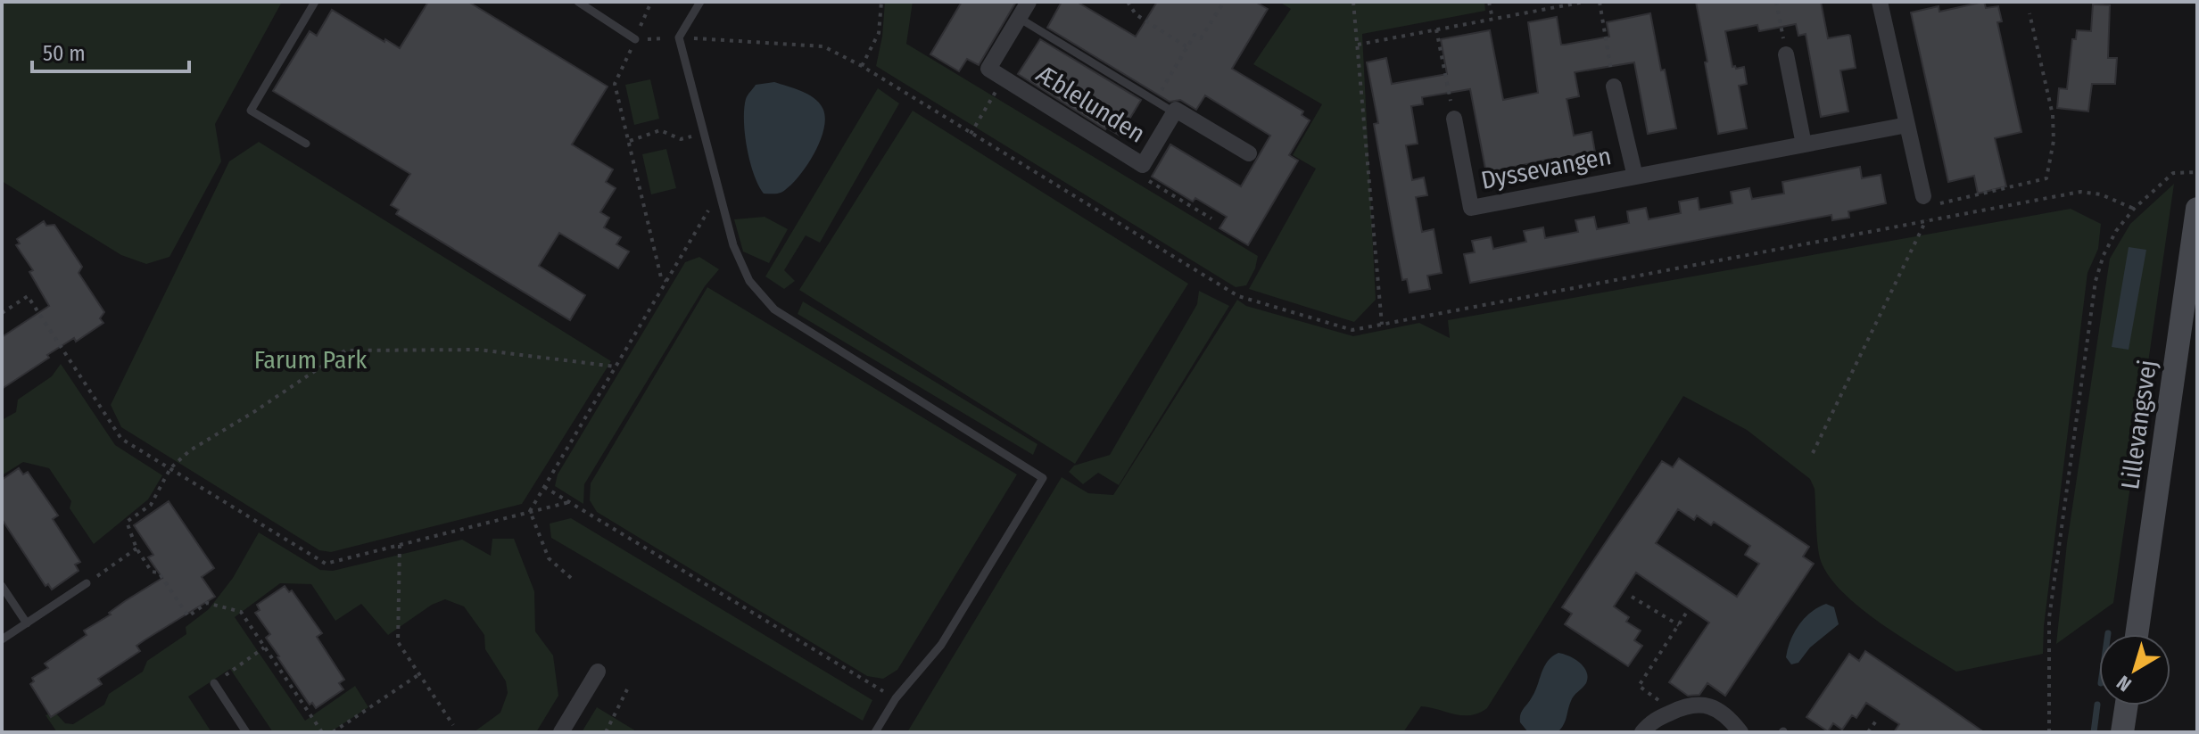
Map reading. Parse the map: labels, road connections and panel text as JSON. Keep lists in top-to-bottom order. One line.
{"streets":{"street":["Æblelunden","Dyssevangen","Lillevangsvej"]},"parks":["Farum Park"],"scale_bar":"50 m","north":"bottom left"}
